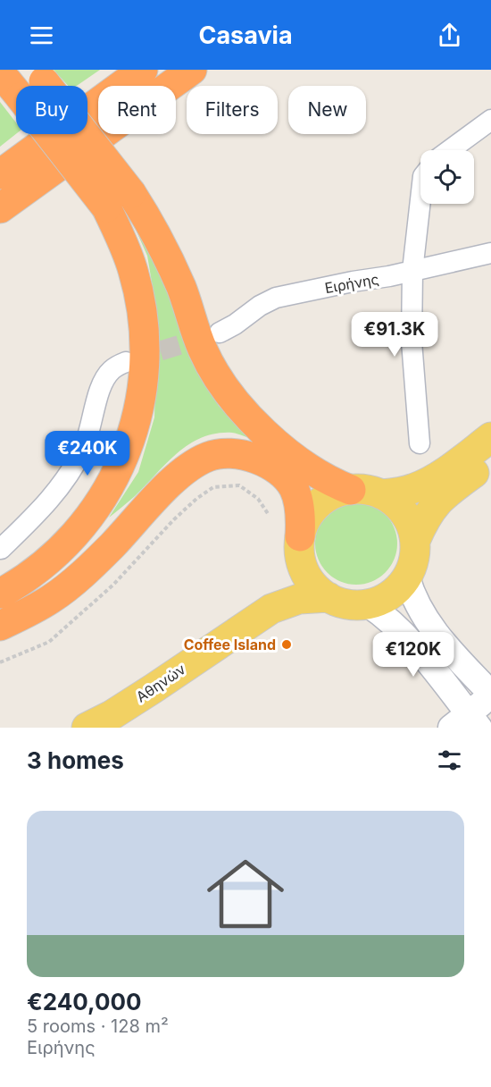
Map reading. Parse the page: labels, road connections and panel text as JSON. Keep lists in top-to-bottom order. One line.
{"streets":{"main road":["Αθηνών"],"street":["Ειρήνης"]},"places":["Coffee Island"],"page":{"header":"Casavia","chip":["Buy","Rent","Filters","New"],"price":["€91.3K","€240K","€120K"],"heading":"3 homes","list":[{"name":"€240,000","note":"5 rooms · 128 m² · Ειρήνης"}]}}
